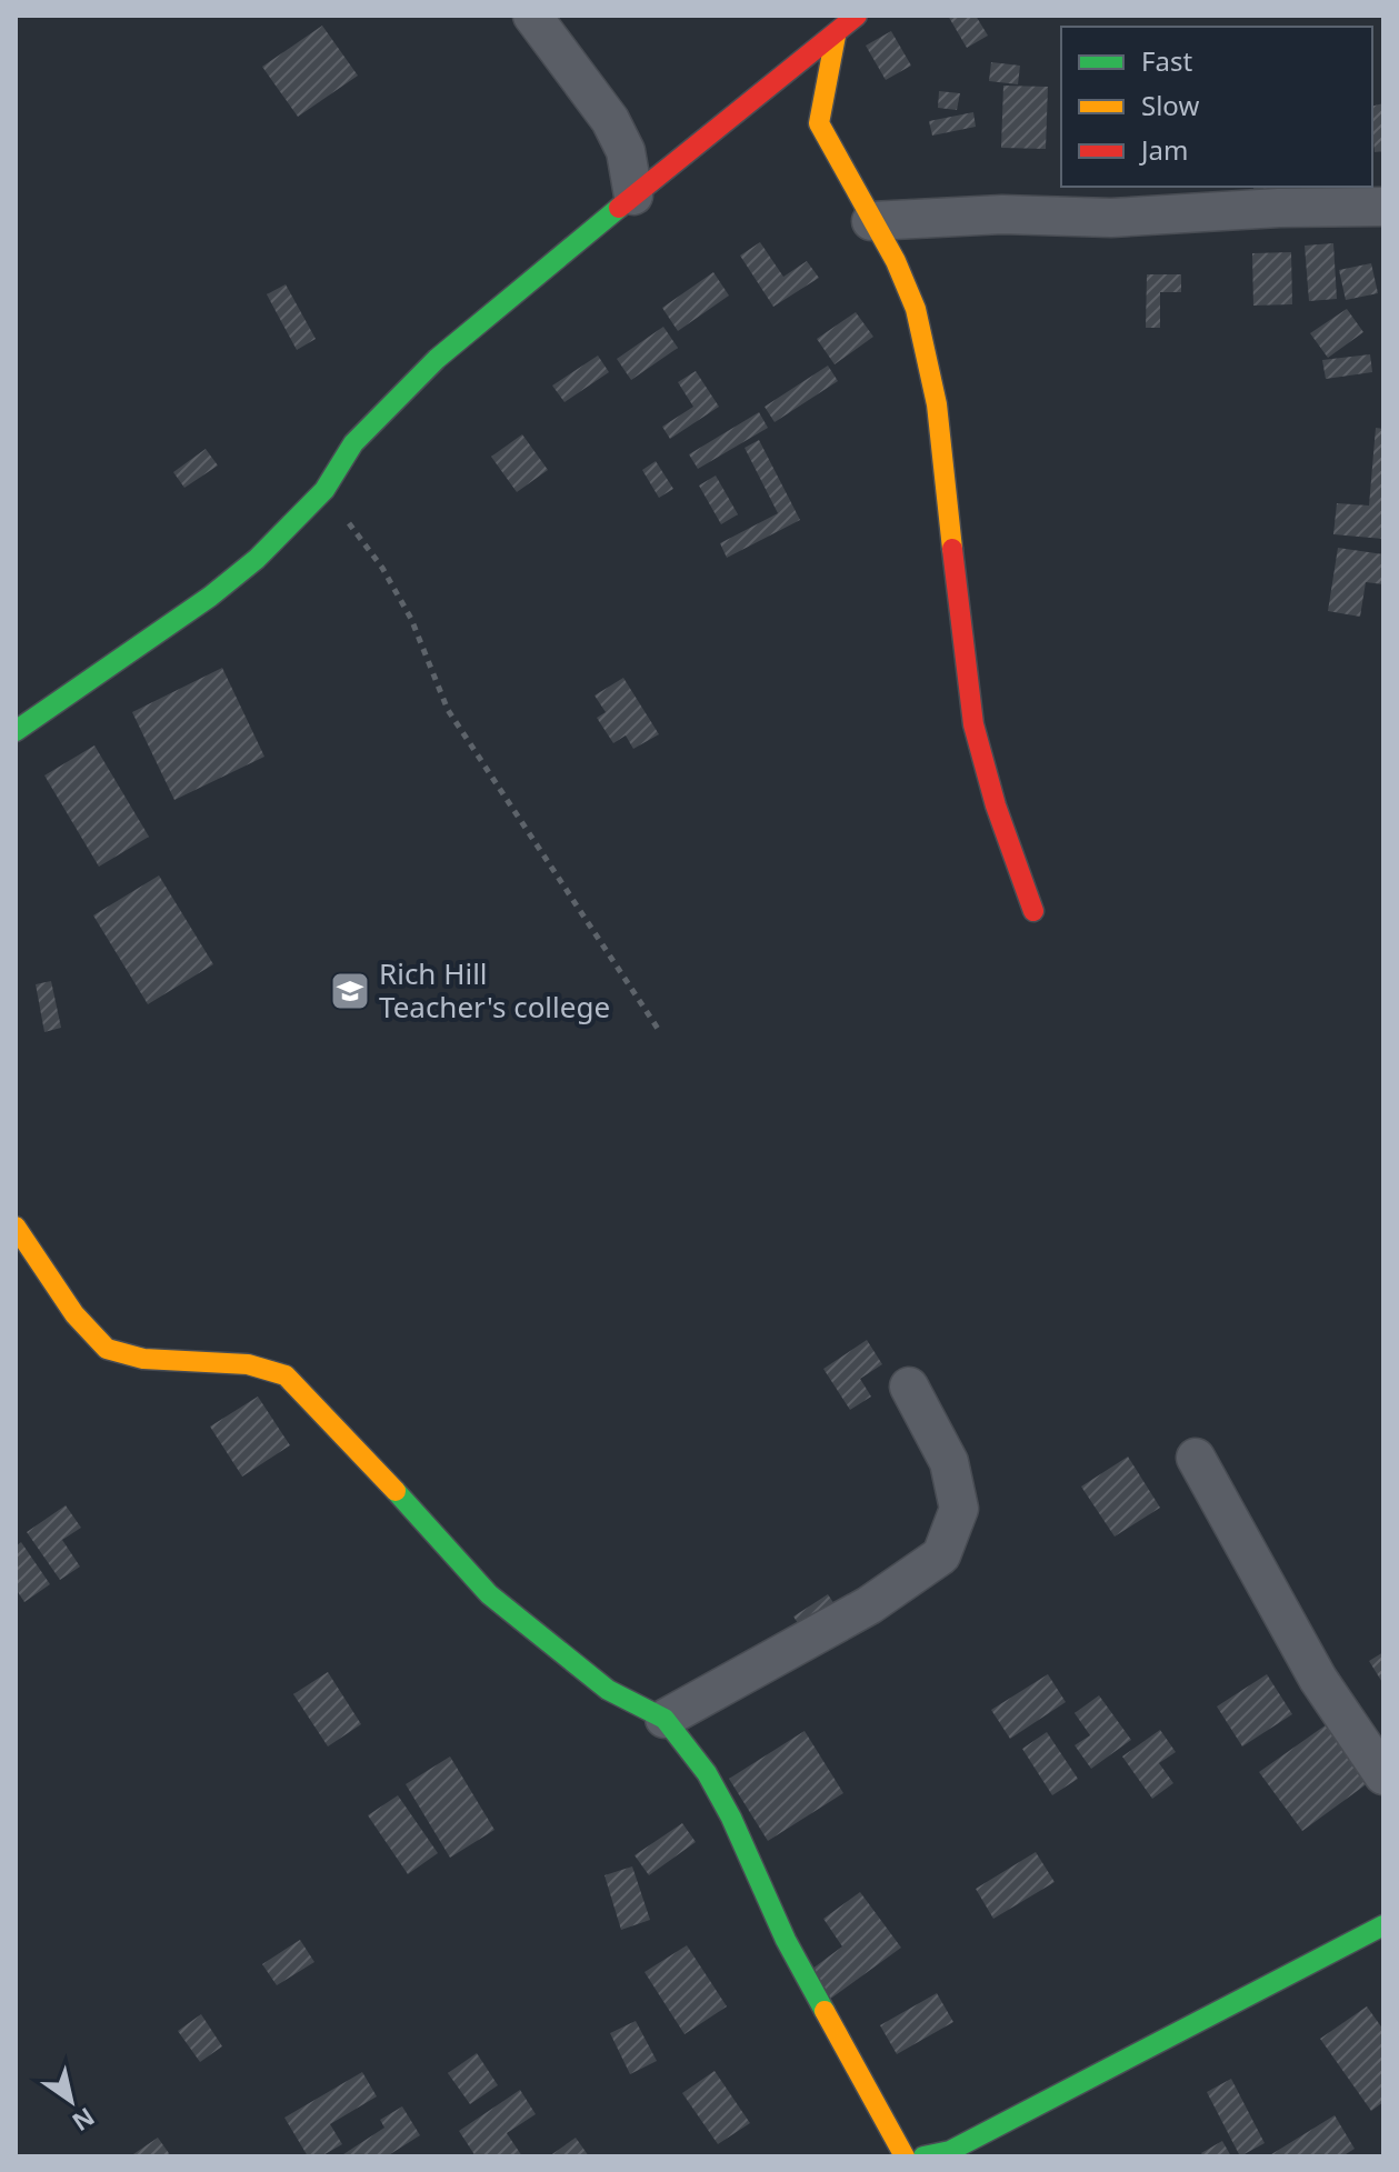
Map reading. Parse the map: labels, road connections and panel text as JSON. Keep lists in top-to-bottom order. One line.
{"places":{"school or university":["Rich Hill Teacher's college"]},"legend":["Fast","Slow","Jam"],"north":"bottom right"}
